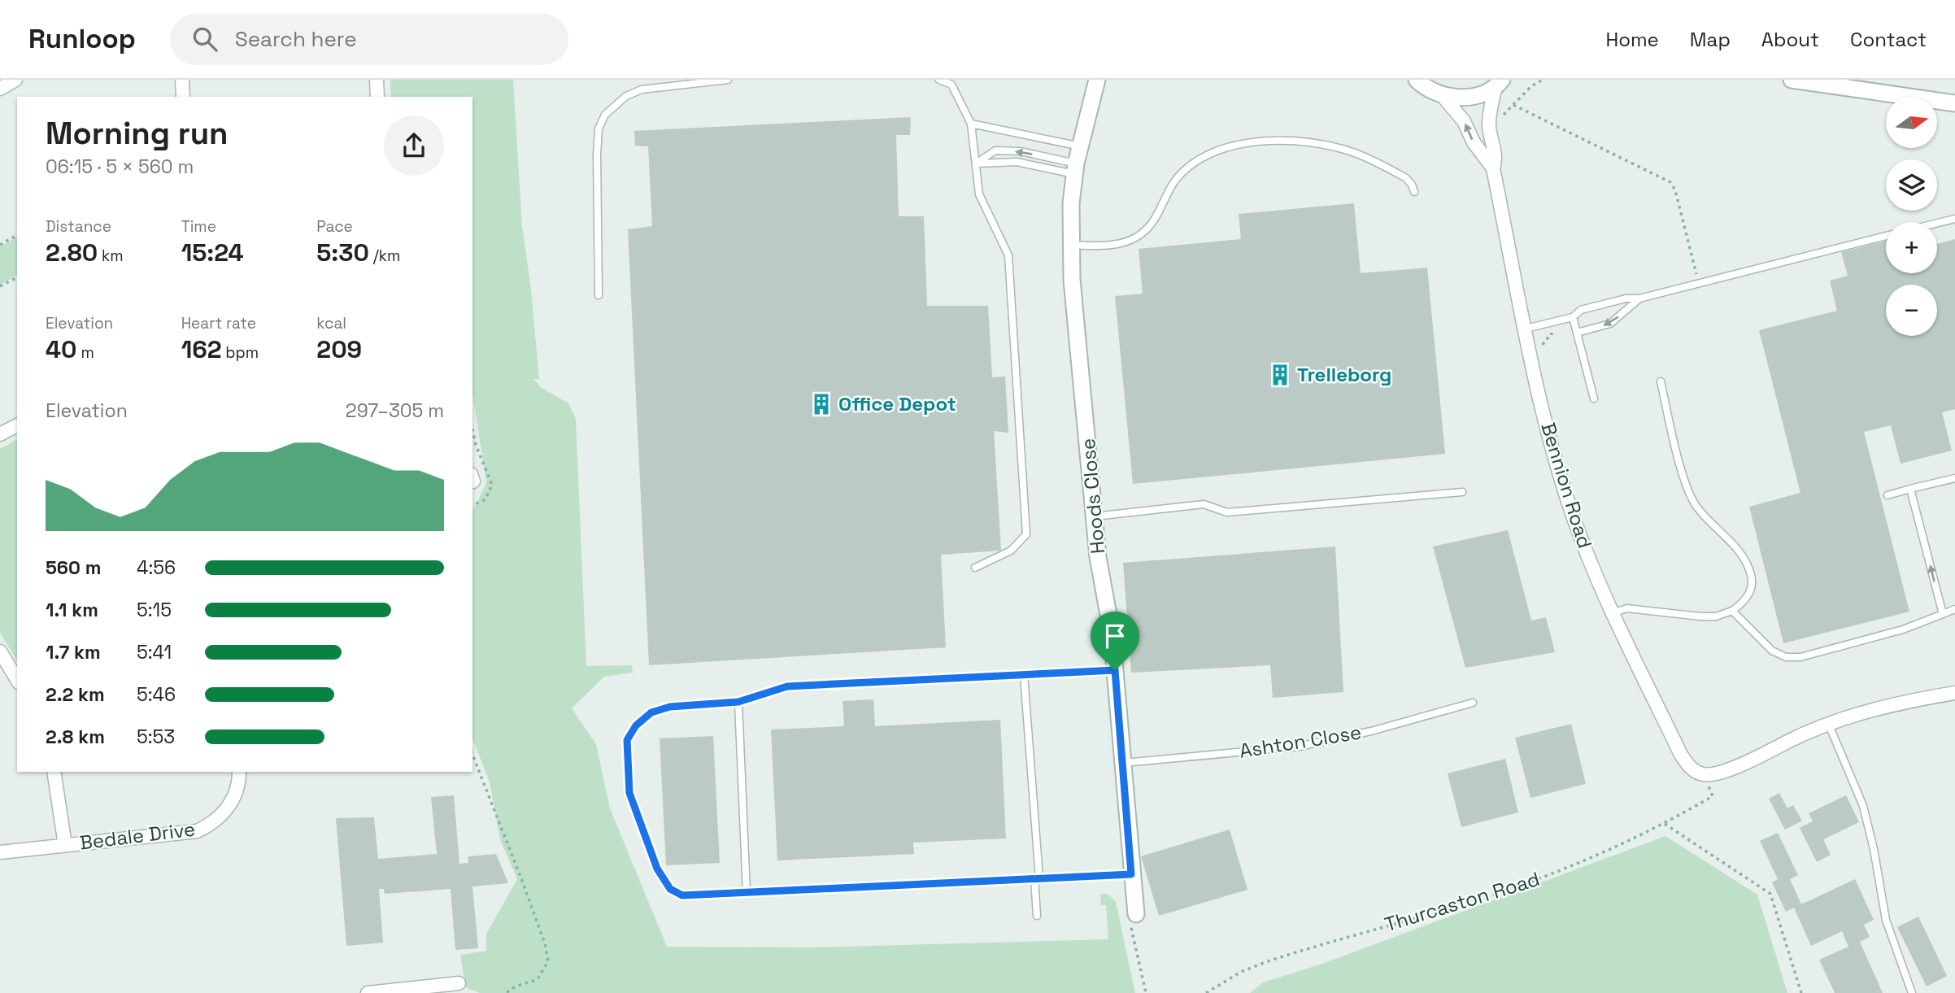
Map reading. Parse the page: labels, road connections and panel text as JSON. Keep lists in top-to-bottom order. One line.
{"streets":{"street":["Bennion Road","Hoods Close","Bedale Drive"],"lane":["Ashton Close"],"path":["Thurcaston Road"]},"crossings":[["Hoods Close","Ashton Close"]],"places":{"building":["Trelleborg","Office Depot"]},"north":"right","page":{"header":"Runloop","search":"Search here","nav":["Home","Map","About","Contact"],"map_buttons":["+","−"],"heading":["Morning run","06:15 · 5 × 560 m"],"stats":[["Distance","2.80 km"],["Time","15:24"],["Pace","5:30 /km"],["Elevation","40 m"],["Heart rate","162 bpm"],["kcal","209"]],"chart":["Elevation","297–305 m"],"list":[{"name":"560 m","note":"4:56"},{"name":"1.1 km","note":"5:15"},{"name":"1.7 km","note":"5:41"},{"name":"2.2 km","note":"5:46"},{"name":"2.8 km","note":"5:53"}]}}
